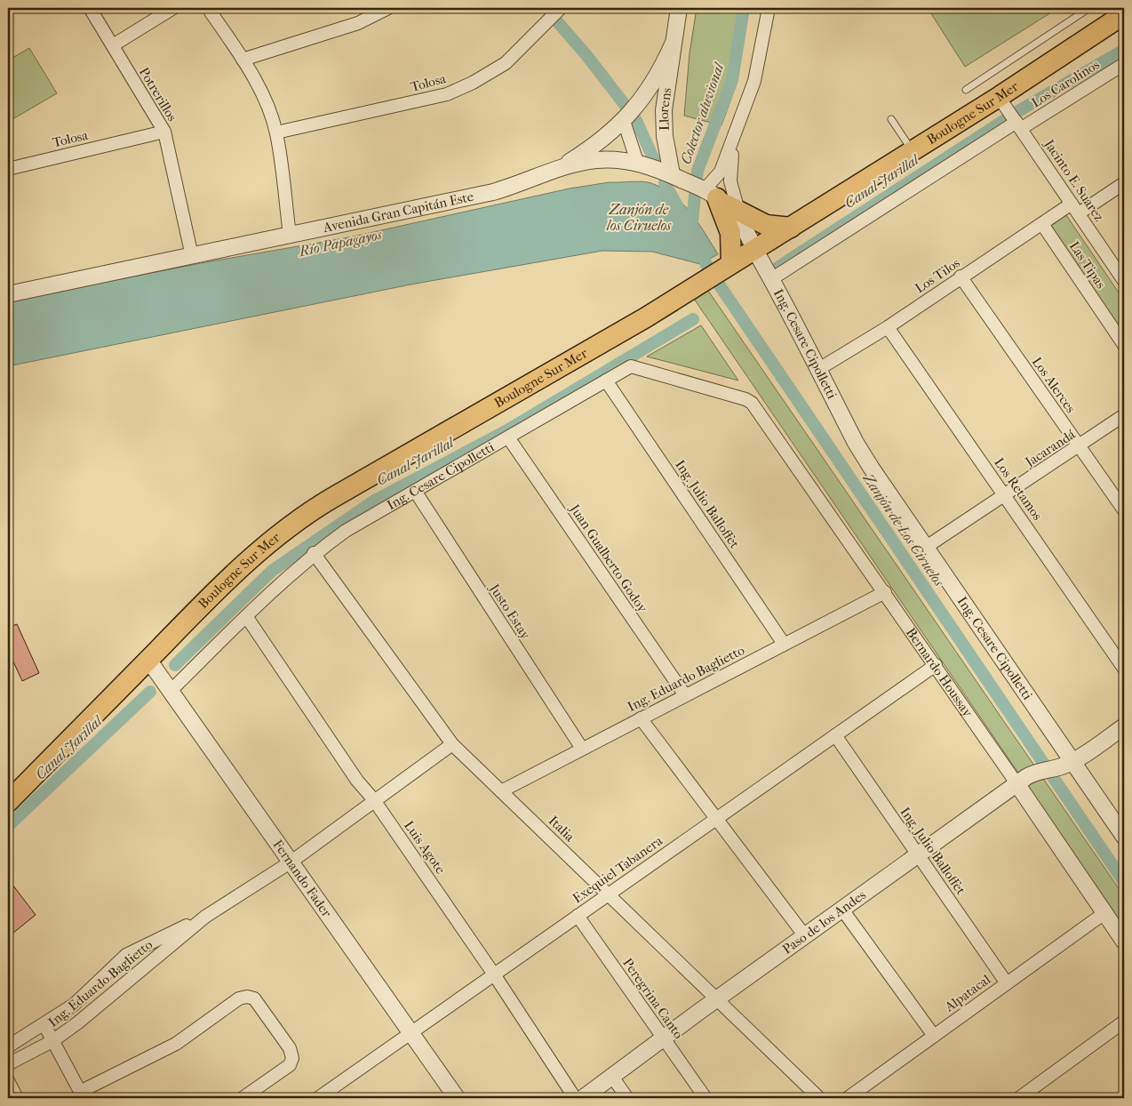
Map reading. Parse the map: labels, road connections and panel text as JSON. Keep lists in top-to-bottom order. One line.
{"streets":{"main road":["Boulogne Sur Mer"],"street":["Tolosa","Los Carolinos","Potrerillos","Llorens","Jacinto E. Suarez","Avenida Gran Capitán Este","Las Tipas","Los Tilos","Ing. Cesare Cipolletti","Los Alerces","Jacarandá","Los Retamos","Ing. Julio Balloffet","Juan Gualberto Godoy","Justo Estay","Bernardo Houssay","Ing. Eduardo Baglietto","Italia","Luis Agote","Exequiel Tabanera","Fernando Fader","Paso de los Andes","Alpatacal","Peregrina Canto"]},"crossings":[["Tolosa","Potrerillos"],["Los Carolinos","Jacinto E. Suarez"],["Los Carolinos","Ing. Cesare Cipolletti"],["Potrerillos","Avenida Gran Capitán Este"],["Llorens","Avenida Gran Capitán Este"],["Boulogne Sur Mer","Jacinto E. Suarez"],["Boulogne Sur Mer","Ing. Cesare Cipolletti"],["Boulogne Sur Mer","Fernando Fader"],["Jacinto E. Suarez","Los Tilos"],["Las Tipas","Los Tilos"],["Los Tilos","Ing. Cesare Cipolletti"],["Los Tilos","Los Alerces"],["Los Tilos","Los Retamos"],["Ing. Cesare Cipolletti","Jacarandá"],["Ing. Cesare Cipolletti","Ing. Julio Balloffet"],["Ing. Cesare Cipolletti","Juan Gualberto Godoy"],["Ing. Cesare Cipolletti","Justo Estay"],["Ing. Cesare Cipolletti","Bernardo Houssay"],["Ing. Cesare Cipolletti","Italia"],["Ing. Cesare Cipolletti","Luis Agote"],["Ing. Cesare Cipolletti","Fernando Fader"],["Ing. Cesare Cipolletti","Paso de los Andes"],["Los Alerces","Jacarandá"],["Jacarandá","Los Retamos"],["Ing. Julio Balloffet","Ing. Eduardo Baglietto"],["Ing. Julio Balloffet","Exequiel Tabanera"],["Ing. Julio Balloffet","Paso de los Andes"],["Ing. Julio Balloffet","Alpatacal"],["Juan Gualberto Godoy","Ing. Eduardo Baglietto"],["Justo Estay","Ing. Eduardo Baglietto"],["Bernardo Houssay","Ing. Eduardo Baglietto"],["Bernardo Houssay","Exequiel Tabanera"],["Bernardo Houssay","Paso de los Andes"],["Bernardo Houssay","Alpatacal"],["Ing. Eduardo Baglietto","Italia"],["Ing. Eduardo Baglietto","Luis Agote"],["Ing. Eduardo Baglietto","Fernando Fader"],["Italia","Exequiel Tabanera"],["Italia","Paso de los Andes"],["Luis Agote","Exequiel Tabanera"],["Exequiel Tabanera","Fernando Fader"],["Exequiel Tabanera","Peregrina Canto"],["Paso de los Andes","Peregrina Canto"]],"water":["Colector aluvional","Canal Jarillal","Zanjón de los Ciruelos","Río Papagayos","Zanjón de Los Ciruelos"]}
